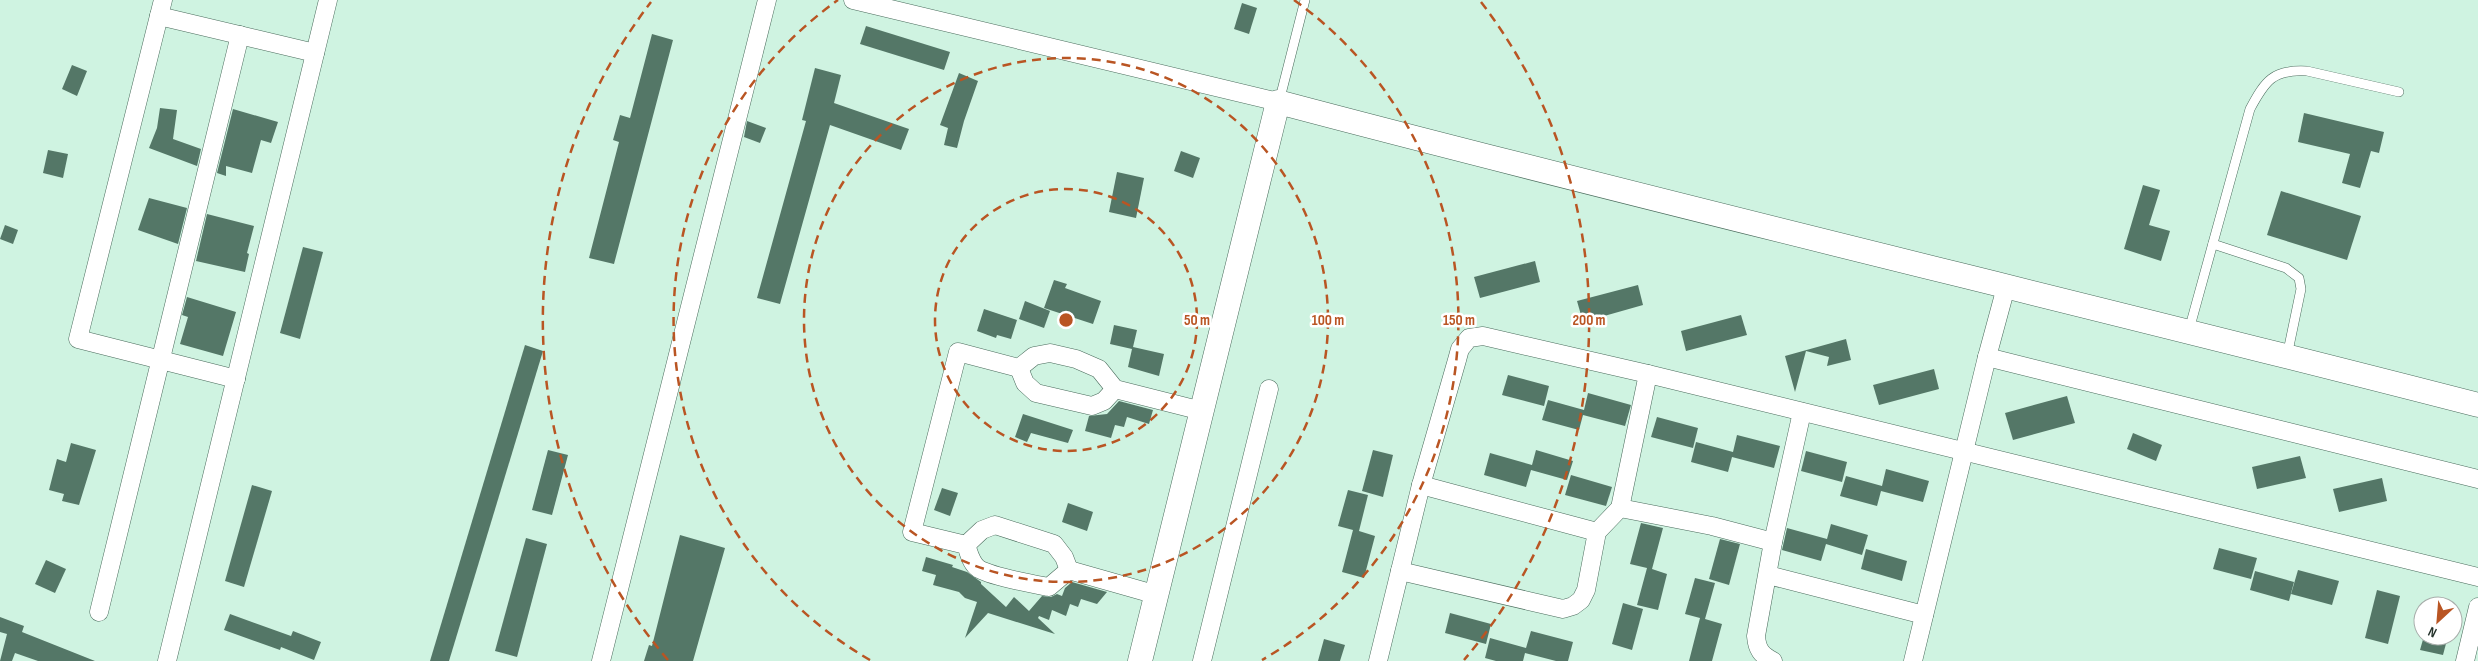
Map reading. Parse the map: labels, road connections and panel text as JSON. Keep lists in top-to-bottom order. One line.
{"north":"bottom left","rings":["50 m","100 m","150 m","200 m"]}
